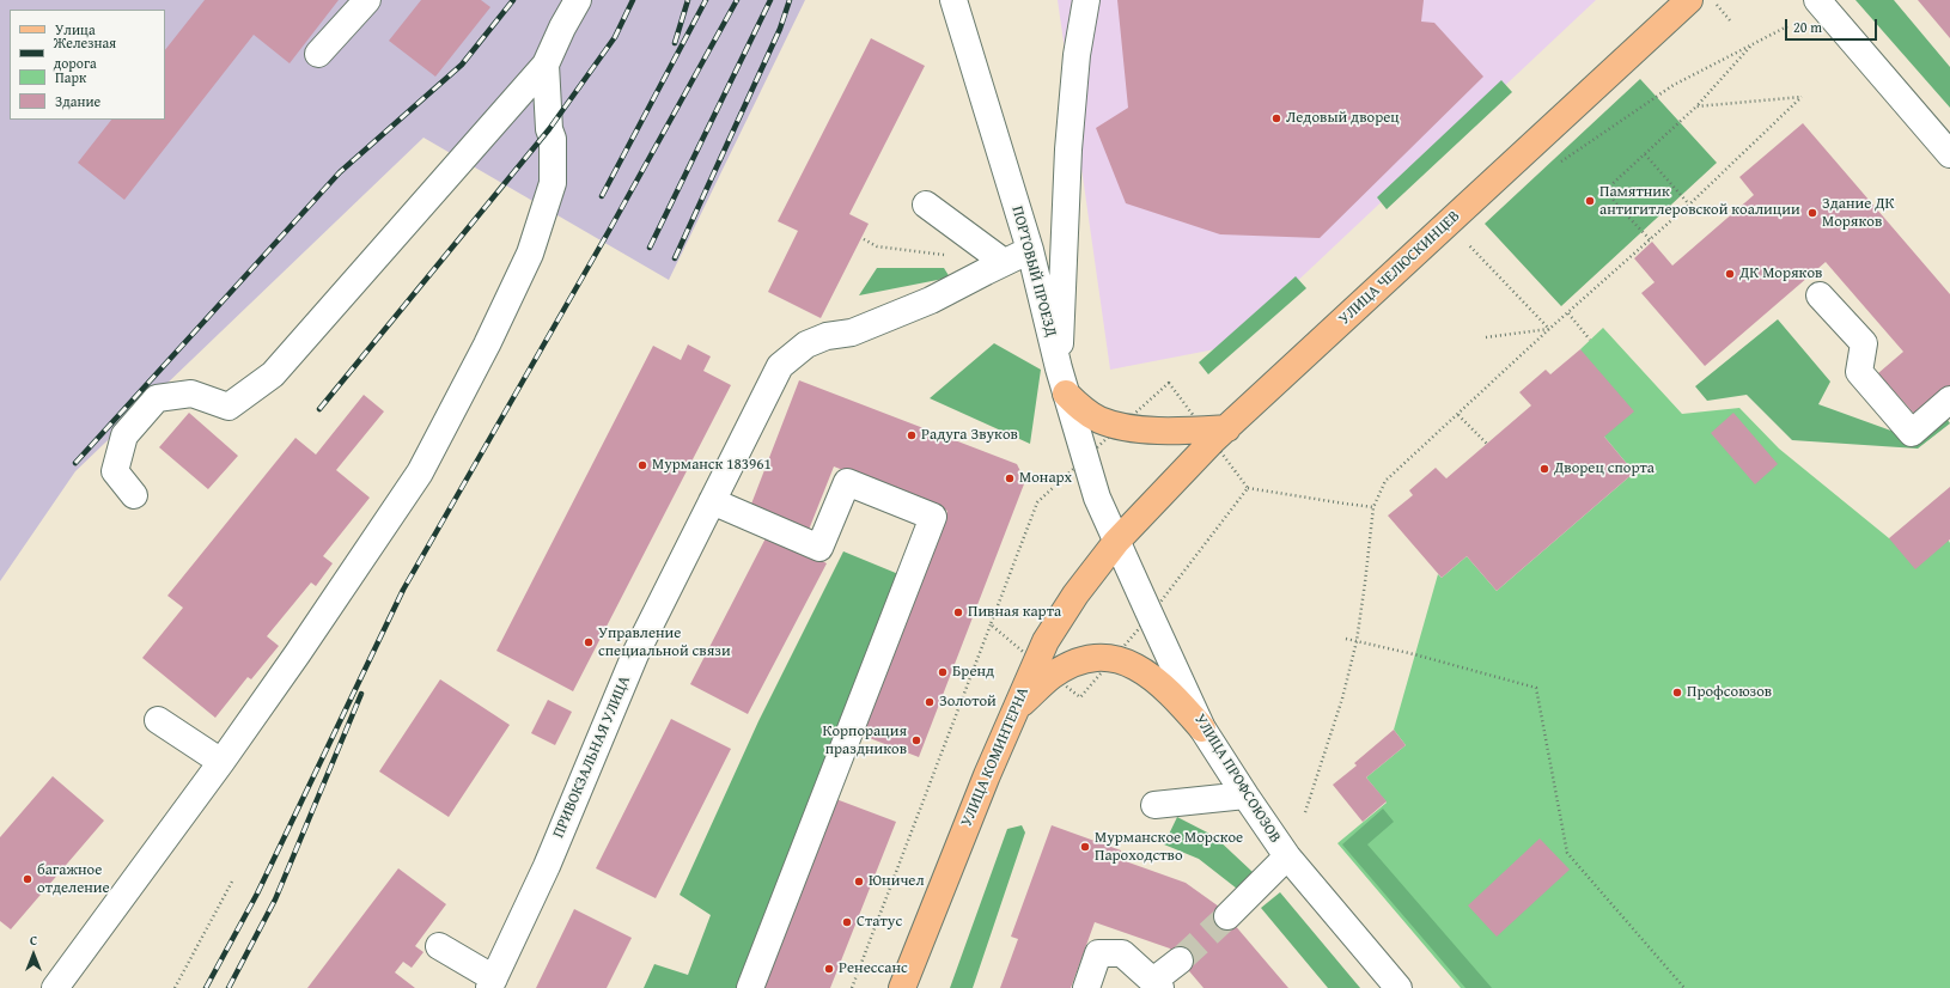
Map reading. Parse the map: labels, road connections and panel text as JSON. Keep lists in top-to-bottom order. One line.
{"streets":{"main road":["УЛИЦА ЧЕЛЮСКИНЦЕВ","УЛИЦА КОМИНТЕРНА"],"street":["ПОРТОВЫЙ ПРОЕЗД","ПРИВОКЗАЛЬНАЯ УЛИЦА","УЛИЦА ПРОФСОЮЗОВ"]},"crossings":[["УЛИЦА ЧЕЛЮСКИНЦЕВ","ПОРТОВЫЙ ПРОЕЗД"],["УЛИЦА ЧЕЛЮСКИНЦЕВ","УЛИЦА КОМИНТЕРНА"],["УЛИЦА ЧЕЛЮСКИНЦЕВ","УЛИЦА ПРОФСОЮЗОВ"],["ПОРТОВЫЙ ПРОЕЗД","ПРИВОКЗАЛЬНАЯ УЛИЦА"],["ПОРТОВЫЙ ПРОЕЗД","УЛИЦА КОМИНТЕРНА"],["ПОРТОВЫЙ ПРОЕЗД","УЛИЦА ПРОФСОЮЗОВ"],["УЛИЦА КОМИНТЕРНА","УЛИЦА ПРОФСОЮЗОВ"]],"places":["Ледовый дворец","Памятник антигитлеровской коалиции","Здание ДК Моряков","ДК Моряков","Радуга Звуков","Мурманск 183961","Дворец спорта","Монарх","Пивная карта","Управление специальной связи","Бренд","Профсоюзов","Золотой","Корпорация праздников","Мурманское Морское Пароходство","багажное отделение","Юничел","Статус","Ренессанс"],"legend":["Улица","Железная дорога","Парк","Здание"],"scale_bar":"20 m","north":"top"}
